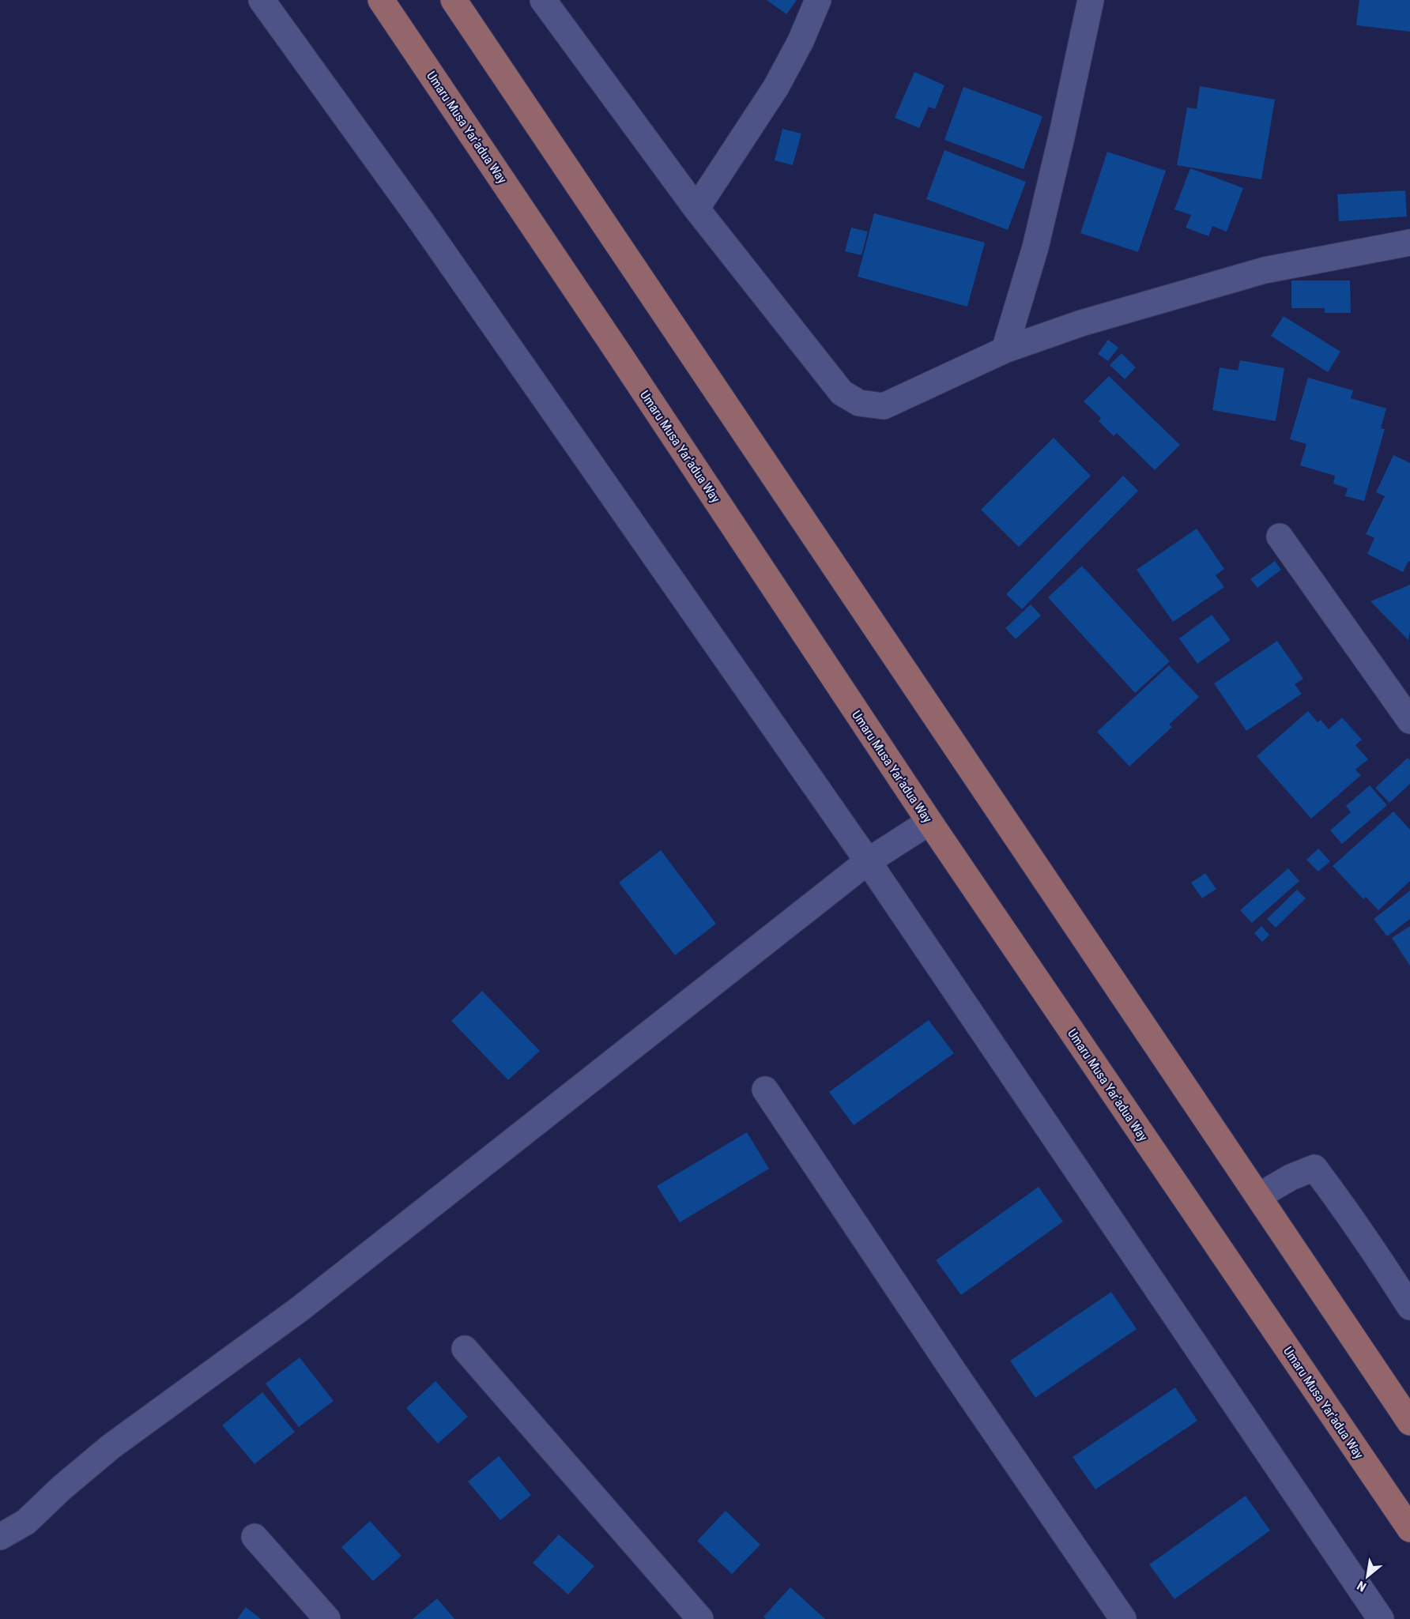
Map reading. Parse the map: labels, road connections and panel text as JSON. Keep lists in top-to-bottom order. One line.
{"streets":{"main road":["Umaru Musa Yar'adua Way"]},"north":"bottom left"}
